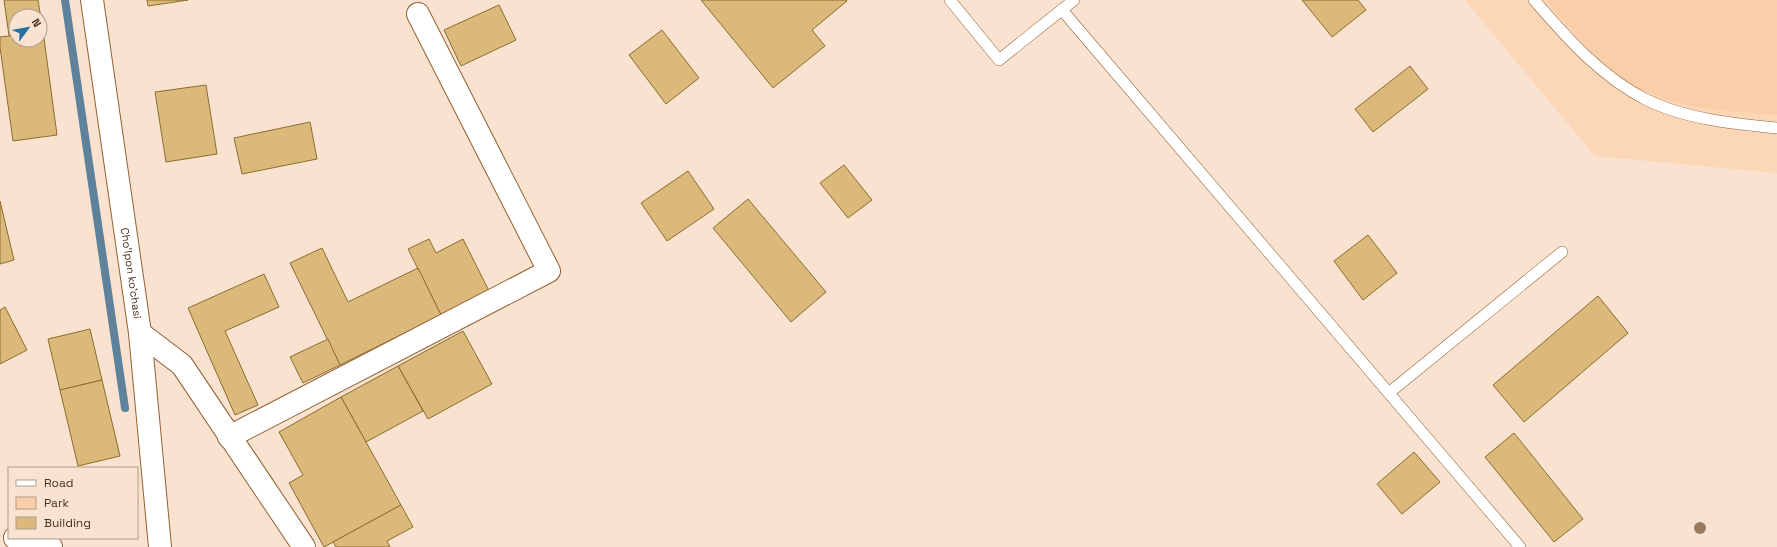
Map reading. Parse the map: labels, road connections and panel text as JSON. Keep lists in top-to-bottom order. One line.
{"streets":{"street":["Cho'lpon ko'chasi"]},"legend":["Road","Park","Building"],"north":"top right"}
